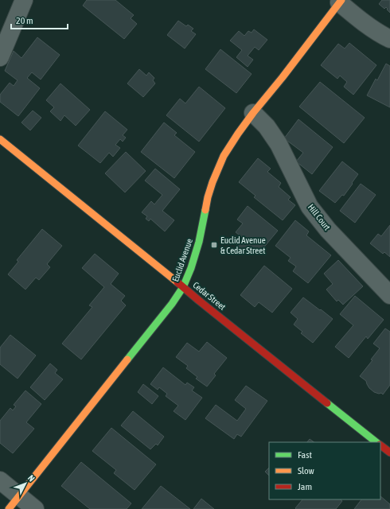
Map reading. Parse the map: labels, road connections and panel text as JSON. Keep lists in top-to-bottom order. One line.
{"streets":{"street":["Hill Court","Euclid Avenue","Cedar Street"]},"crossings":[["Hill Court","Euclid Avenue"],["Euclid Avenue","Cedar Street"]],"places":{"transit":["Euclid Avenue & Cedar Street"]},"legend":["Fast","Slow","Jam"],"scale_bar":"20 m","north":"top right"}
